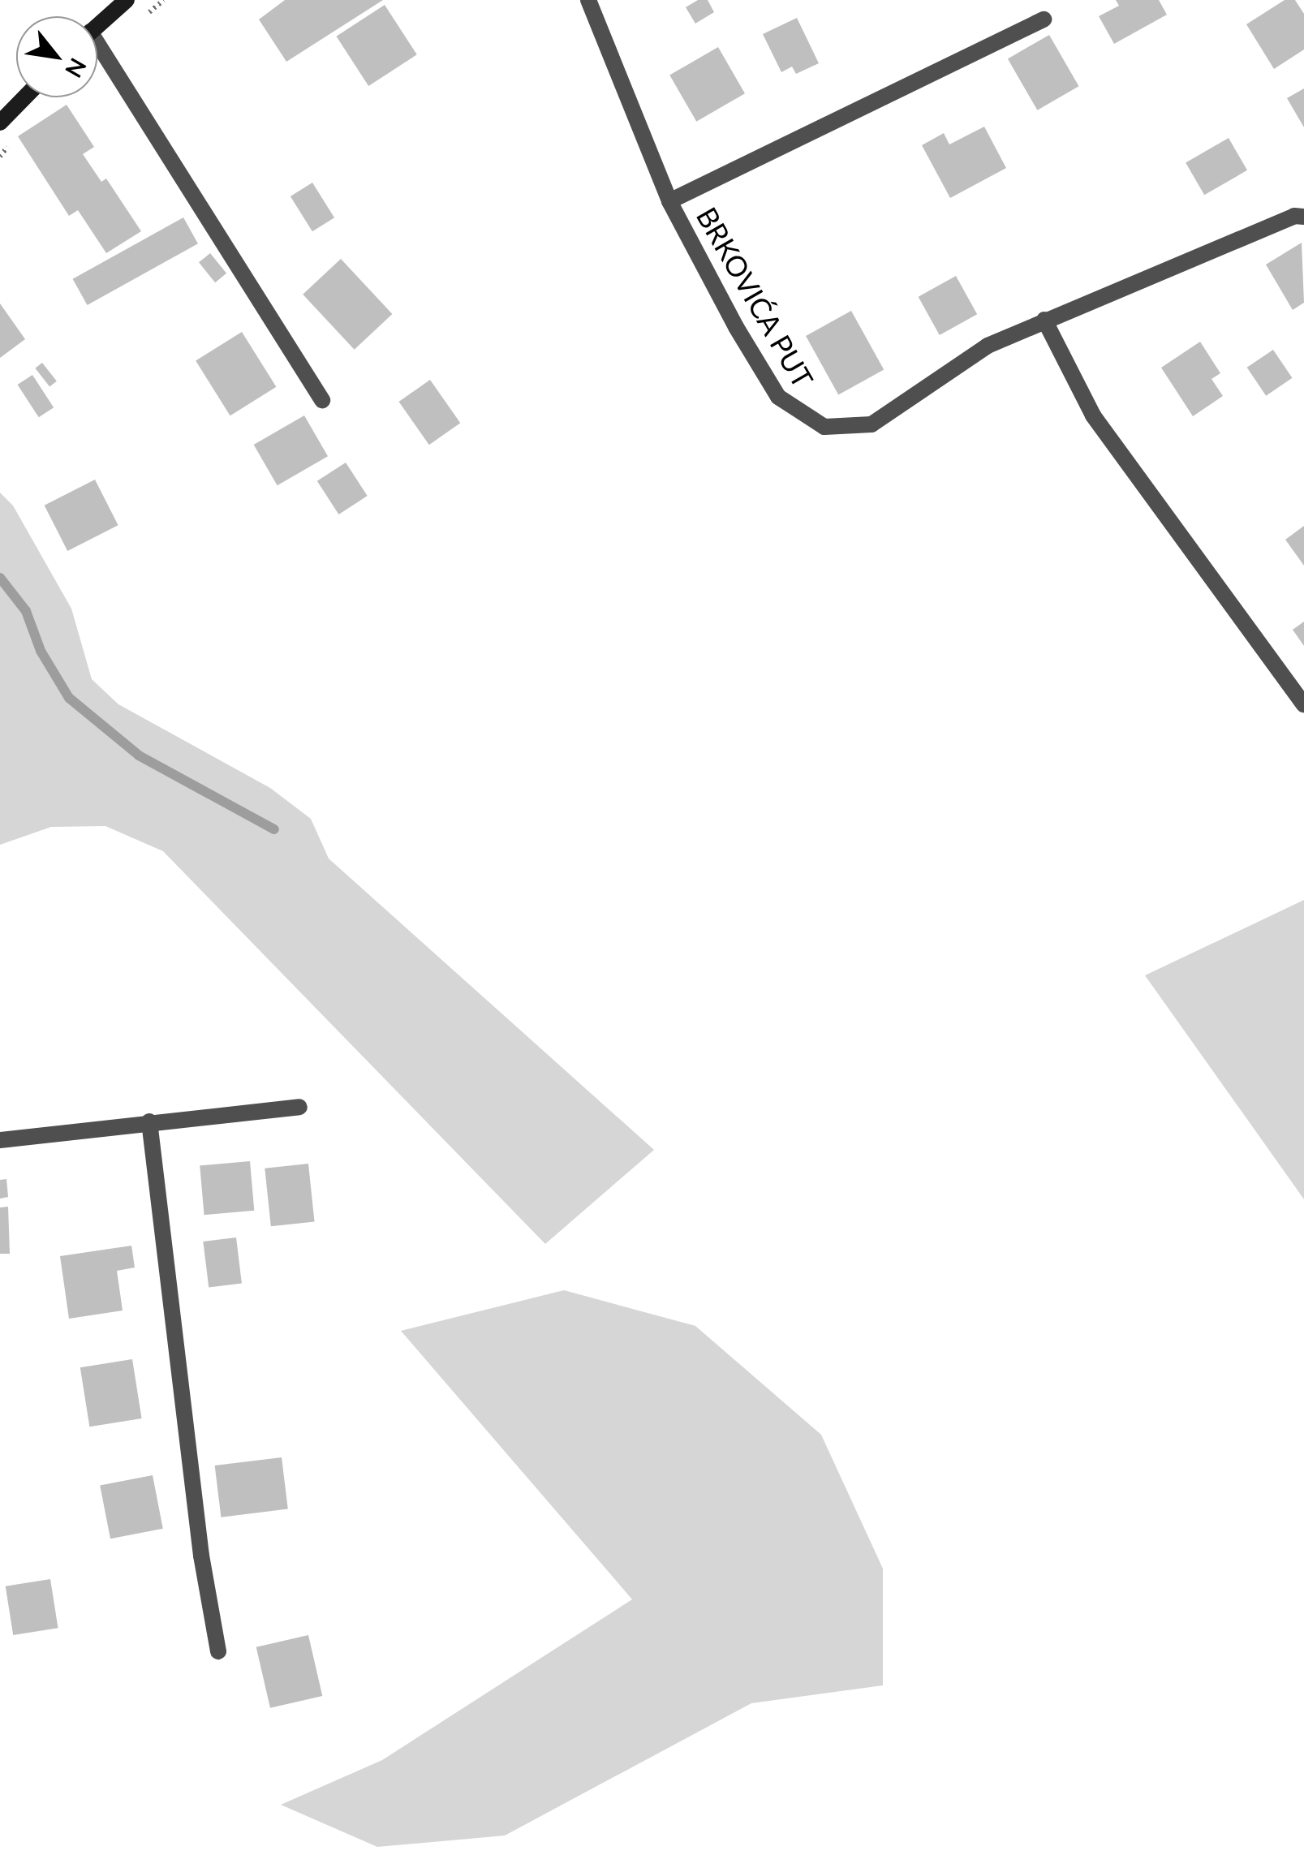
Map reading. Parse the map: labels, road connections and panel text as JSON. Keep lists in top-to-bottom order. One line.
{"streets":{"street":["BRKOVIĆA PUT"]},"north":"bottom right"}
